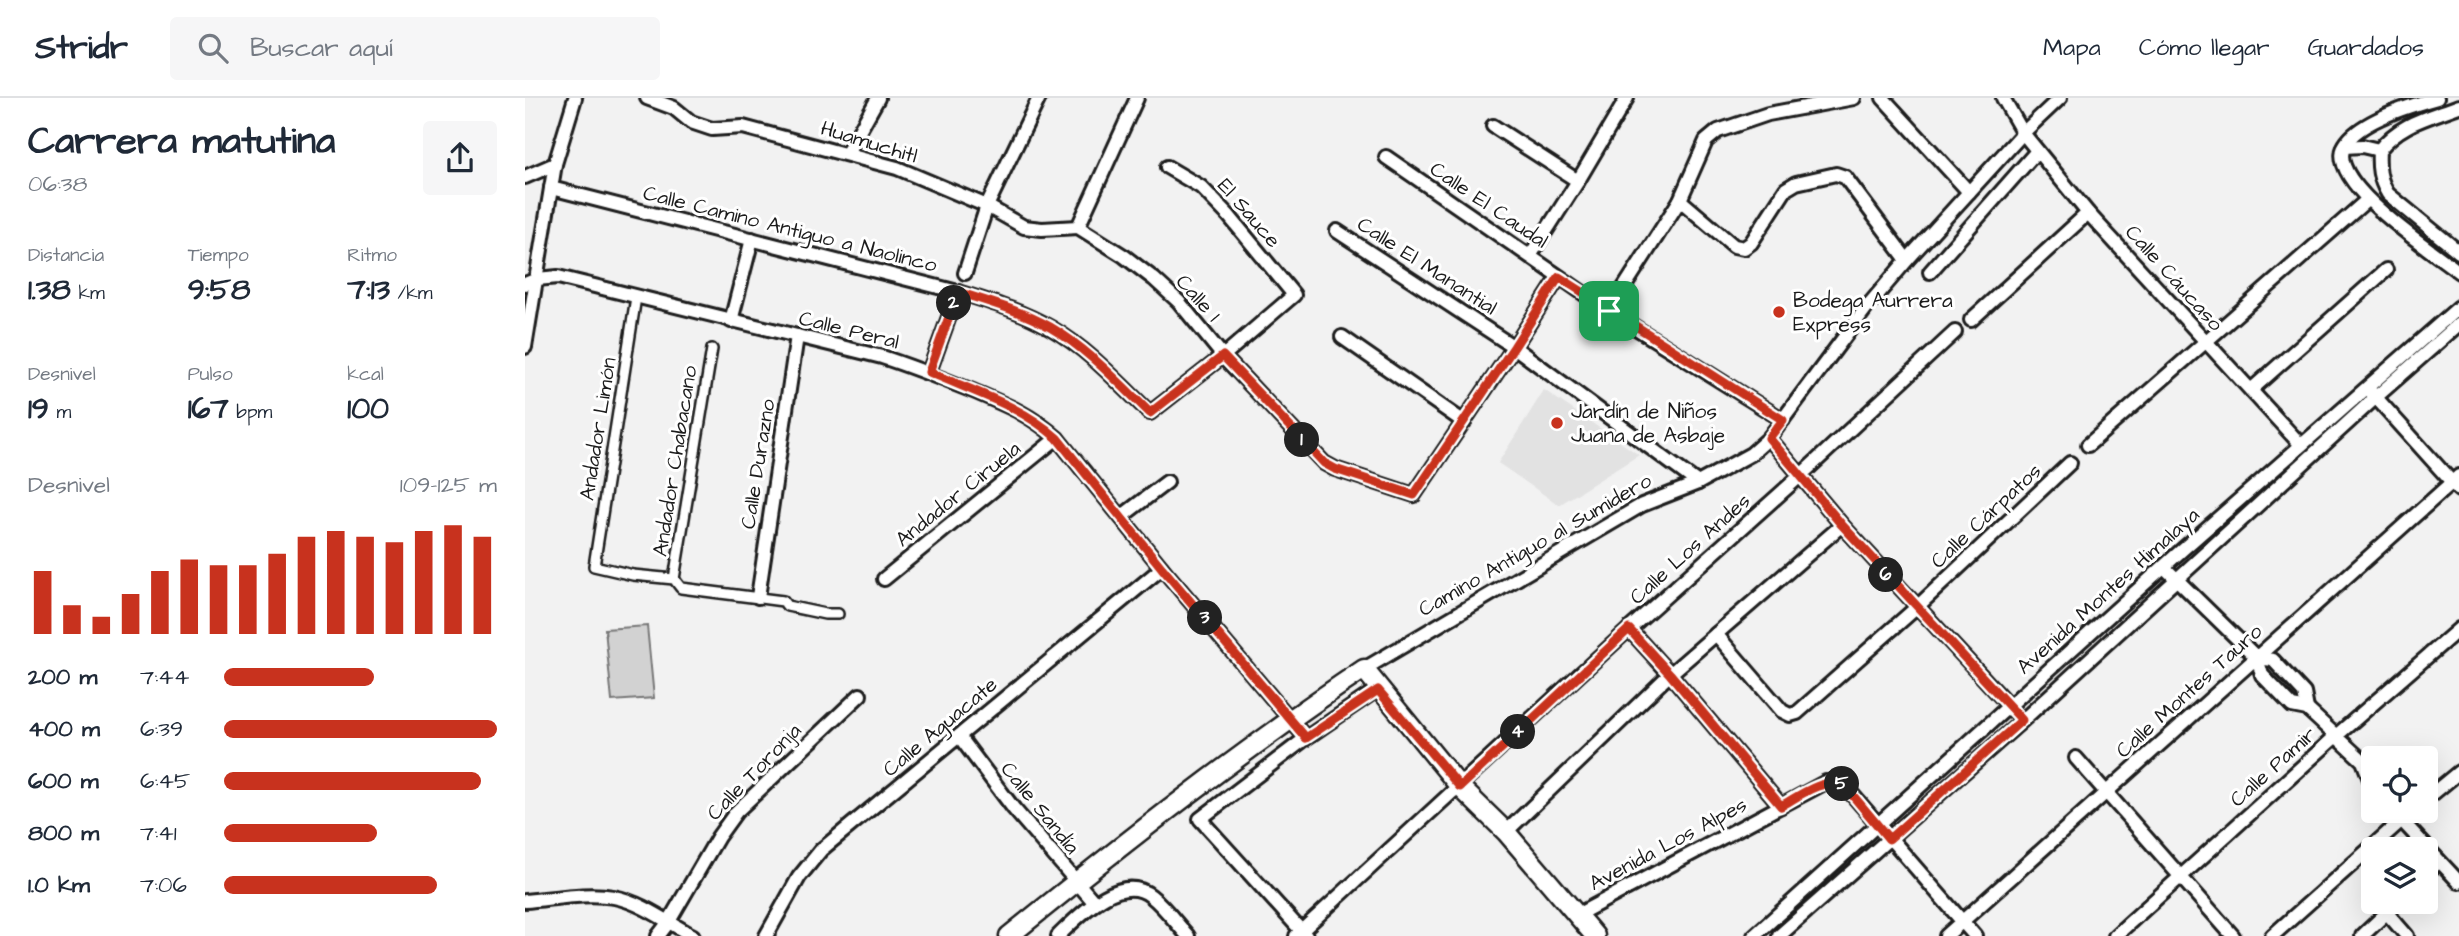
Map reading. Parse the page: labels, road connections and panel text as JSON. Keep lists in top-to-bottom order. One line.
{"streets":{"main road":["Camino Antiguo al Sumidero"],"street":["Huamuchitl","Calle El Caudal","El Sauce","Calle Camino Antiguo a Naolinco","Calle El Manantial","Calle Cáucaso","Calle 1","Calle Peral","Andador Limón","Andador Chabacano","Calle Durazno","Andador Ciruela","Calle Cárpatos","Calle Los Andes","Avenida Montes Himalaya","Calle Montes Tauro","Calle Aguacate","Calle Pamir","Calle Toronja","Calle Sandía","Avenida Los Alpes"]},"crossings":[["Huamuchitl","Calle 1"],["Calle El Caudal","Camino Antiguo al Sumidero"],["El Sauce","Calle Camino Antiguo a Naolinco"],["El Sauce","Calle 1"],["Calle Camino Antiguo a Naolinco","Calle 1"],["Calle El Manantial","Camino Antiguo al Sumidero"],["Calle Cáucaso","Camino Antiguo al Sumidero"],["Calle Cáucaso","Avenida Montes Himalaya"],["Calle Peral","Andador Limón"],["Calle Peral","Calle Durazno"],["Calle Peral","Andador Ciruela"],["Calle Peral","Camino Antiguo al Sumidero"],["Calle Peral","Calle Aguacate"],["Andador Limón","Andador Chabacano"],["Camino Antiguo al Sumidero","Calle Sandía"],["Avenida Montes Himalaya","Avenida Los Alpes"],["Calle Aguacate","Calle Sandía"]],"places":["Bodega Aurrera Express","Jardín de Niños Juana de Asbaje"],"page":{"header":"Stridr","search":"Buscar aquí","nav":["Mapa","Cómo llegar","Guardados"],"heading":["Carrera matutina","06:38"],"stats":[["Distancia","1.38 km"],["Tiempo","9:58"],["Ritmo","7:13 /km"],["Desnivel","19 m"],["Pulso","167 bpm"],["kcal","100"]],"pins":["2","1","6","3","4","5"],"chart":["Desnivel","109–125 m"],"list":[{"name":"200 m","note":"7:44"},{"name":"400 m","note":"6:39"},{"name":"600 m","note":"6:45"},{"name":"800 m","note":"7:41"},{"name":"1.0 km","note":"7:06"}]}}
